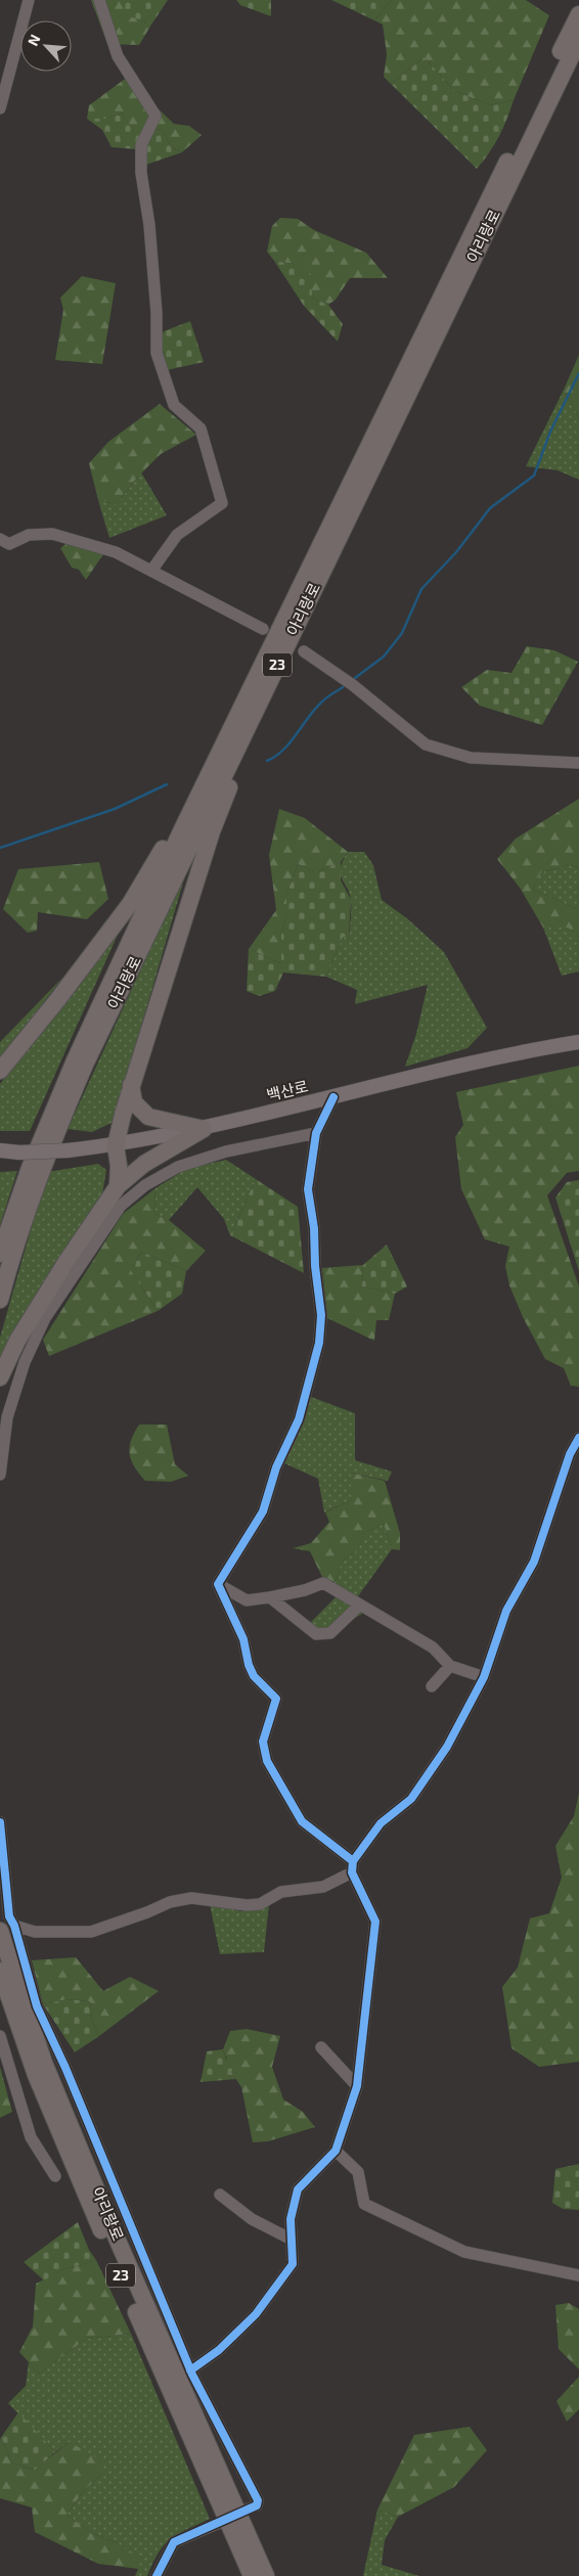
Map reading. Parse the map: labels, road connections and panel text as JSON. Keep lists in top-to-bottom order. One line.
{"streets":{"highway":["아리랑로","23"],"main road":["백산로"]},"north":"top left"}
